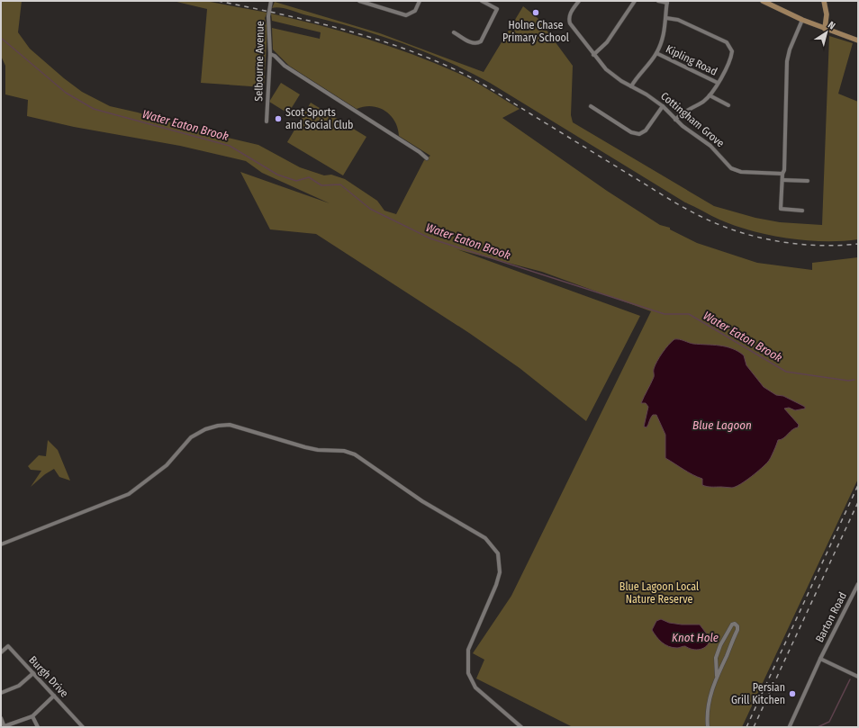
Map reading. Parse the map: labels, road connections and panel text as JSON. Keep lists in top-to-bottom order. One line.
{"streets":{"street":["Kipling Road","Selbourne Avenue","Cottingham Grove","Barton Road","Burgh Drive"]},"water":["Water Eaton Brook","Blue Lagoon","Knot Hole"],"parks":["Blue Lagoon Local Nature Reserve"],"places":["Holne Chase Primary School","Scot Sports and Social Club","Persian Grill Kitchen"],"north":"top right"}
